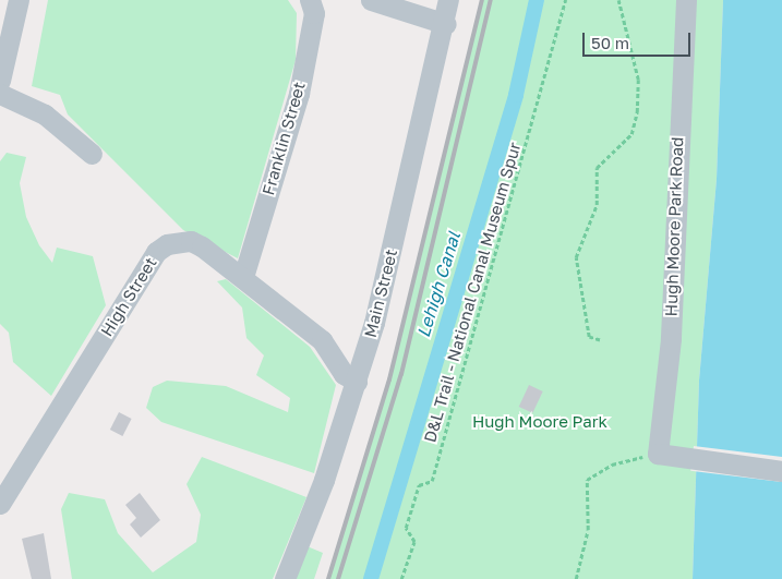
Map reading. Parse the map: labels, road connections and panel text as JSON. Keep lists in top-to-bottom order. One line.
{"streets":{"street":["Franklin Street","Hugh Moore Park Road","Main Street","High Street"],"path":["D&L Trail - National Canal Museum Spur"]},"crossings":[["Franklin Street","High Street"],["Main Street","High Street"]],"water":["Lehigh Canal"],"parks":["Hugh Moore Park"],"scale_bar":"50 m"}
